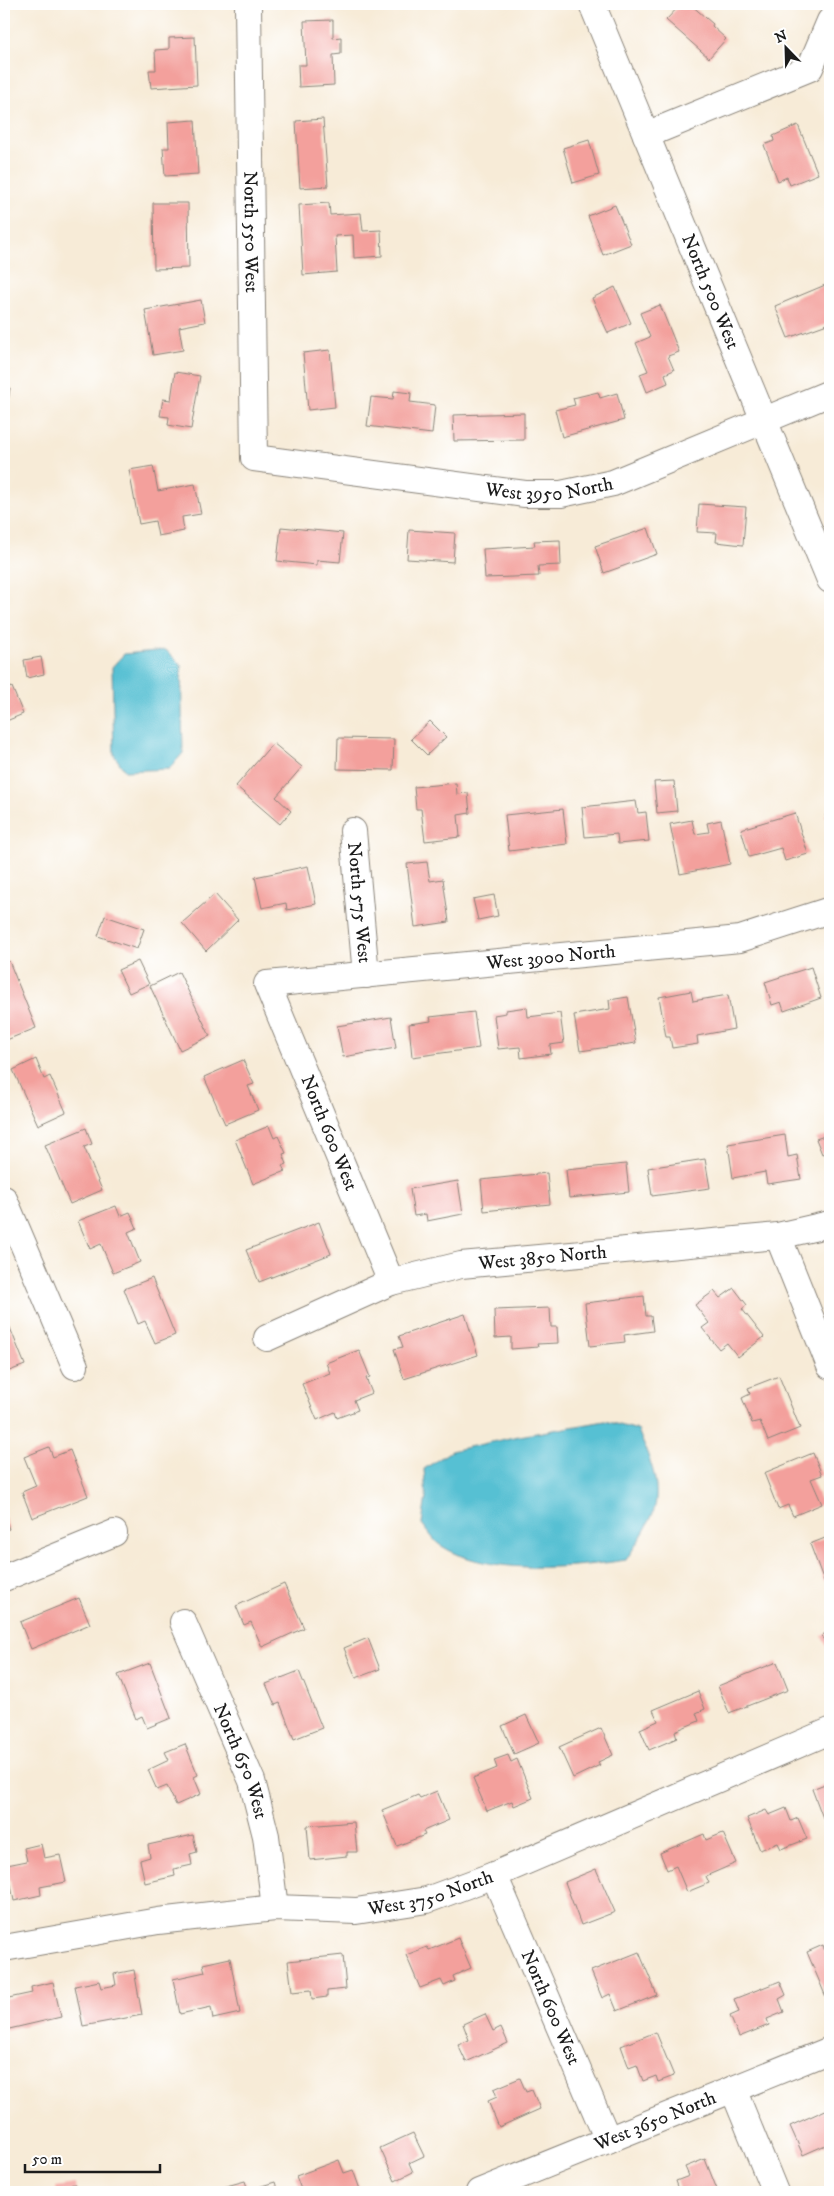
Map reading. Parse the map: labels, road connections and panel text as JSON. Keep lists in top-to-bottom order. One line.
{"streets":{"street":["North 550 West","North 500 West","West 3950 North","North 575 West","West 3900 North","North 600 West","West 3850 North","North 650 West","West 3750 North","West 3650 North"]},"crossings":[["North 550 West","West 3950 North"],["North 500 West","West 3950 North"],["North 575 West","West 3900 North"],["West 3900 North","North 600 West"],["North 600 West","West 3850 North"],["North 600 West","West 3750 North"],["North 600 West","West 3650 North"],["North 650 West","West 3750 North"]],"scale_bar":"50 m","north":"top left"}
